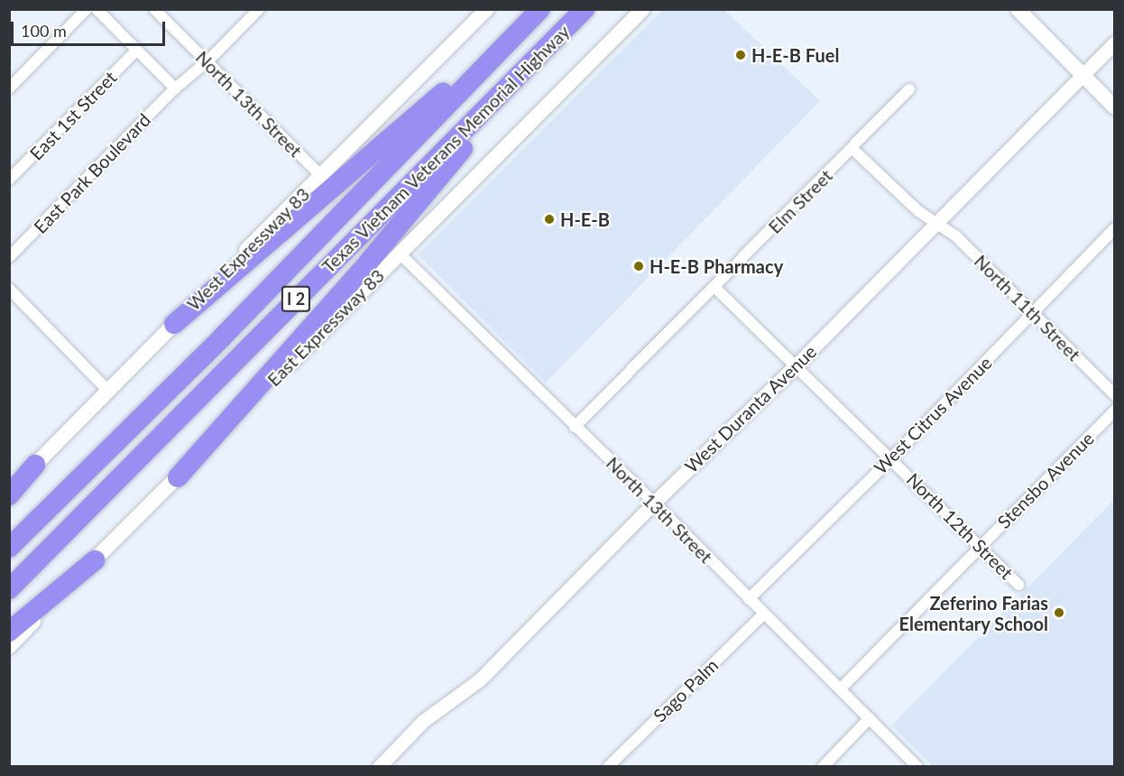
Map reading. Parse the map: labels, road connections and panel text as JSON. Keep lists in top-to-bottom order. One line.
{"streets":{"highway":["Texas Vietnam Veterans Memorial Highway","I 2"],"main road":["West Expressway 83","East Expressway 83"],"street":["North 13th Street","East 1st Street","East Park Boulevard","Elm Street","North 11th Street","West Duranta Avenue","West Citrus Avenue","Stensbo Avenue","North 12th Street","Sago Palm"]},"crossings":[["North 13th Street","East Park Boulevard"],["North 13th Street","Elm Street"],["North 13th Street","West Expressway 83"],["North 13th Street","East Expressway 83"],["North 13th Street","West Duranta Avenue"],["North 13th Street","West Citrus Avenue"],["North 13th Street","Stensbo Avenue"],["North 13th Street","Sago Palm"],["Elm Street","North 11th Street"],["Elm Street","North 12th Street"],["North 11th Street","West Duranta Avenue"],["North 11th Street","West Citrus Avenue"],["West Duranta Avenue","North 12th Street"],["West Citrus Avenue","North 12th Street"],["Stensbo Avenue","North 12th Street"]],"places":["H-E-B Fuel","H-E-B","H-E-B Pharmacy","Zeferino Farias Elementary School"],"scale_bar":"100 m"}
